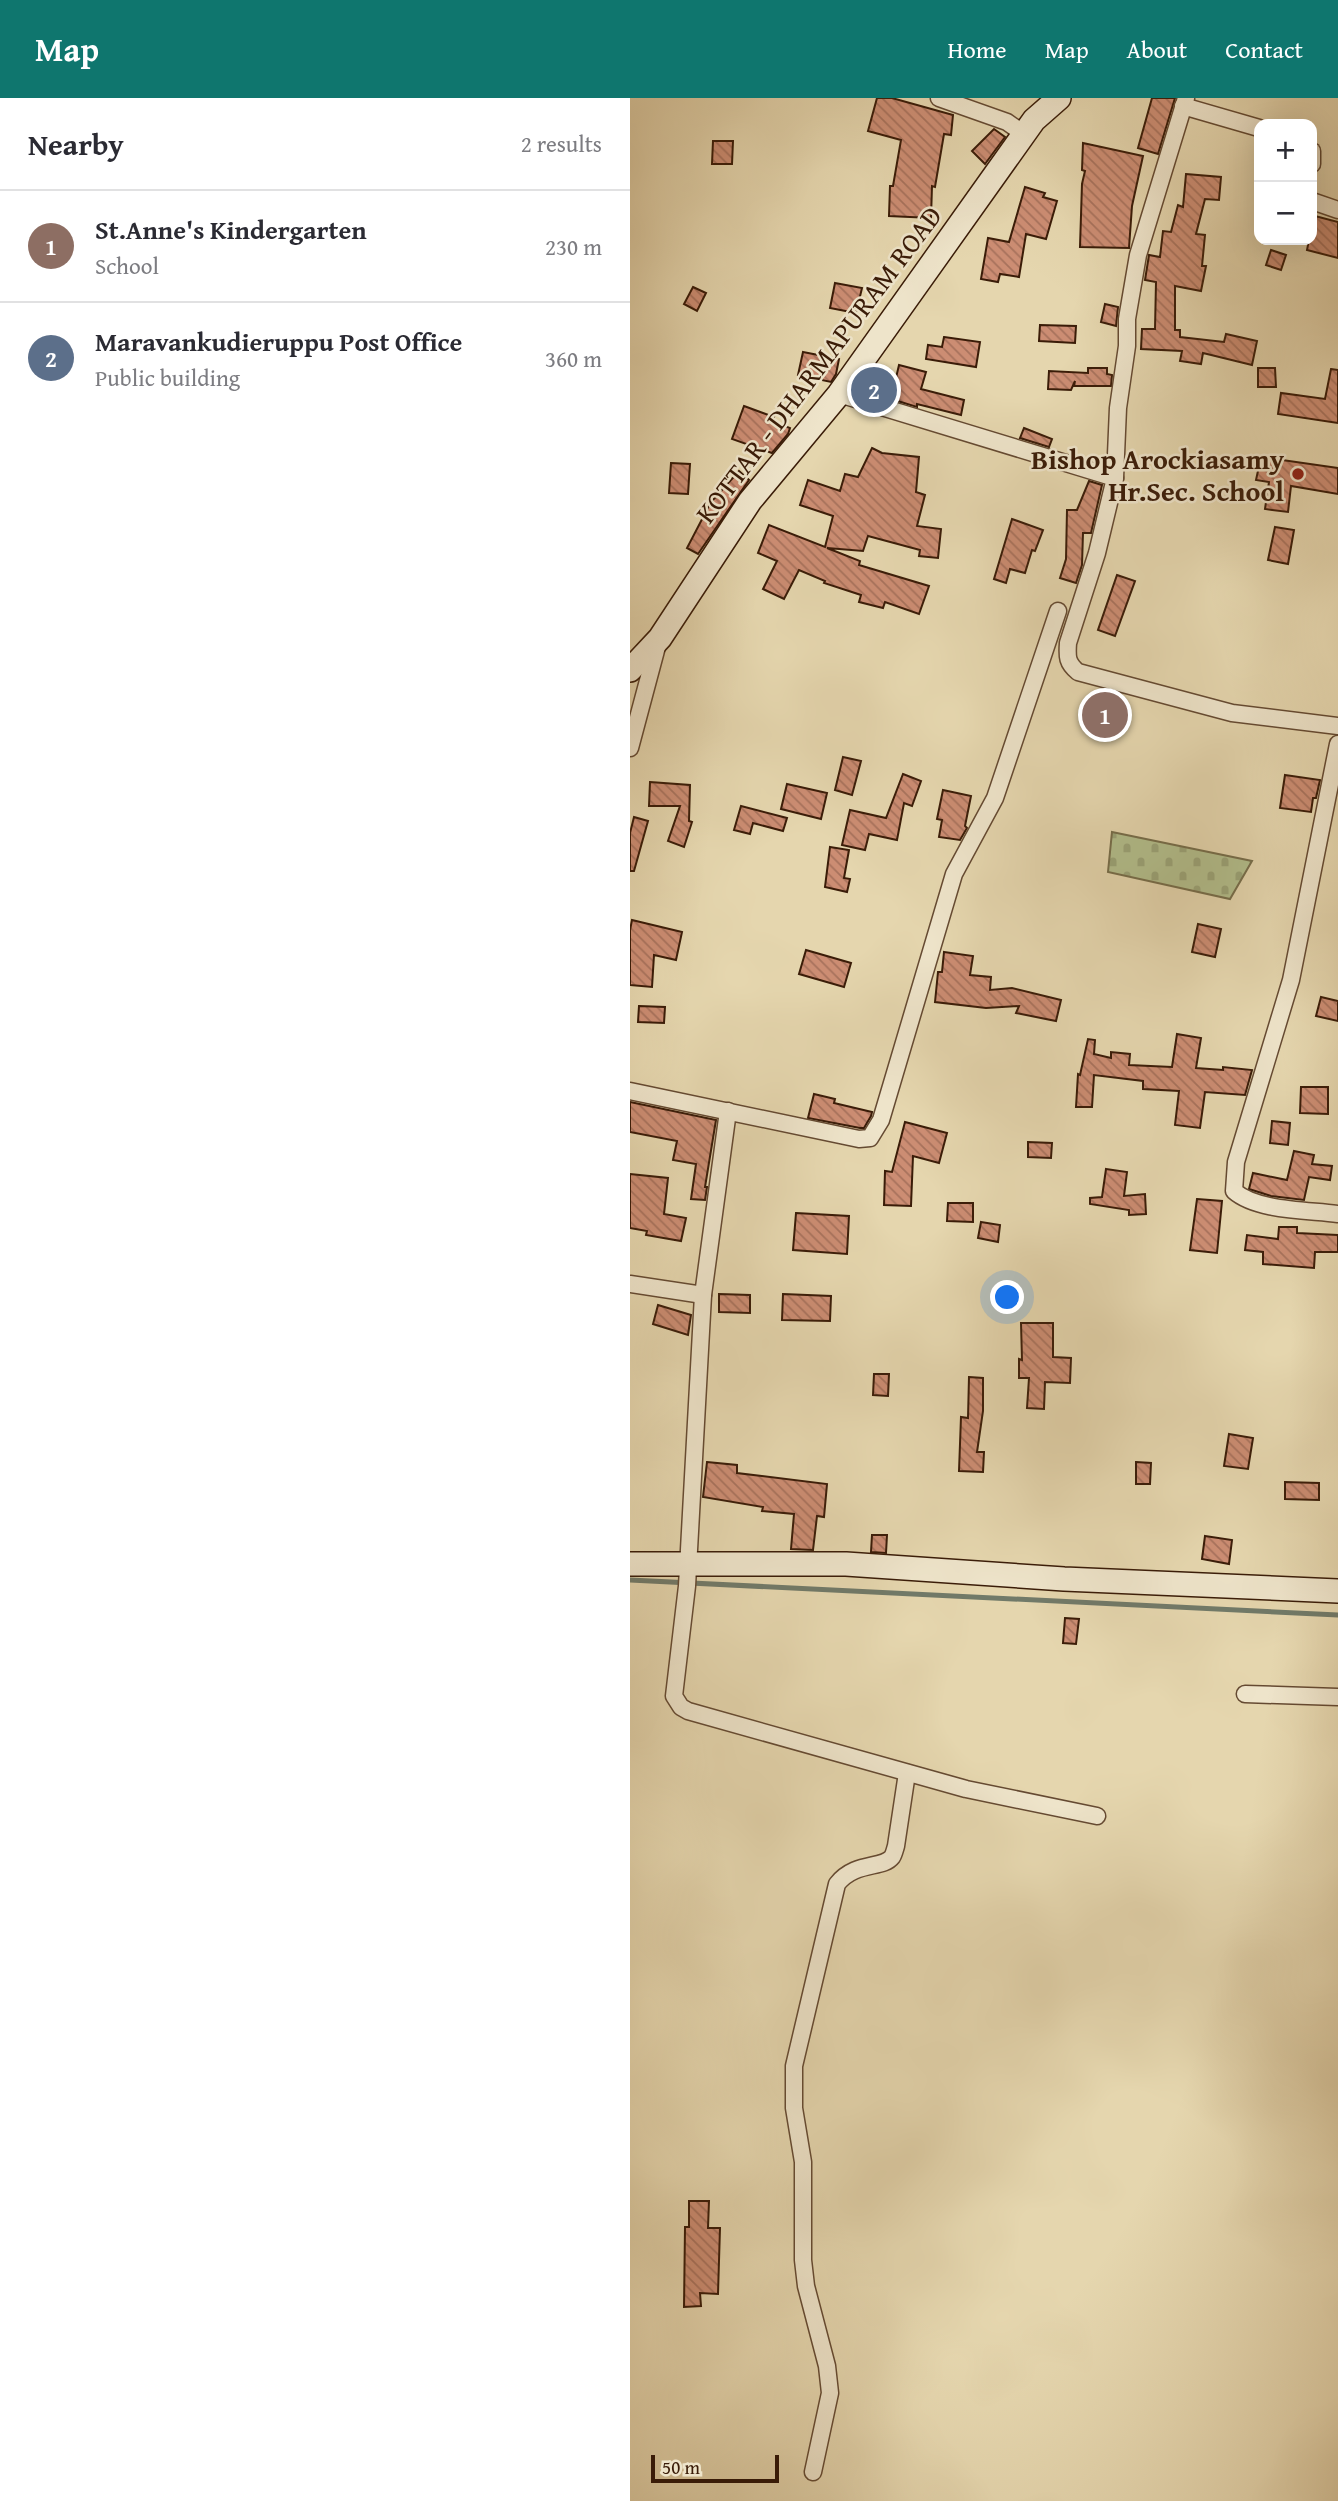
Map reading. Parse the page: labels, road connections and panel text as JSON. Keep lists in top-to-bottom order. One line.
{"streets":{"main road":["KOTTAR - DHARMAPURAM ROAD"]},"places":["Bishop Arockiasamy Hr.Sec. School"],"scale_bar":"50 m","page":{"header":"Map","nav":["Home","Map","About","Contact"],"heading":["Nearby","2 results"],"map_buttons":["+","−"],"list":[{"mark":"1","name":"St.Anne's Kindergarten","note":"School","value":"230 m"},{"mark":"2","name":"Maravankudieruppu Post Office","note":"Public building","value":"360 m"}],"pins":["2","1"],"scale":"50 m"}}
